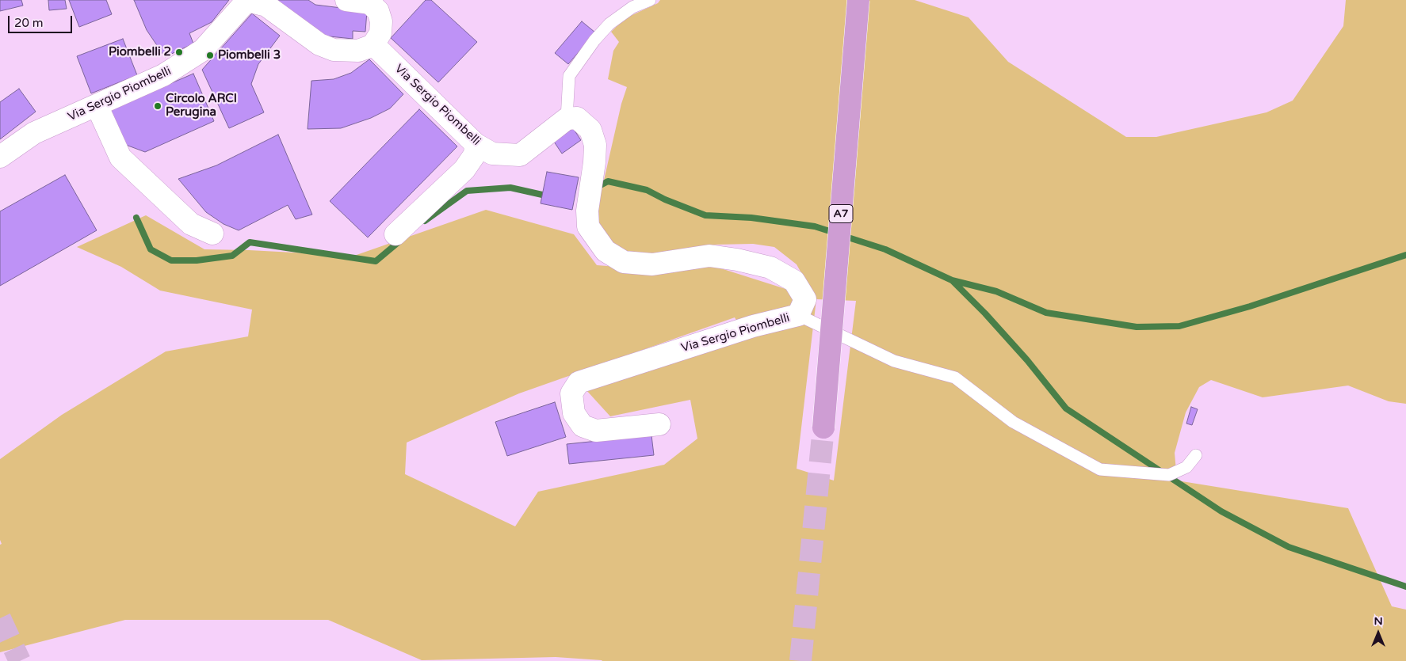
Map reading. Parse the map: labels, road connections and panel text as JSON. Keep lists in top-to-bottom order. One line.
{"streets":{"highway":["A7"],"street":["Via Sergio Piombelli"]},"places":["Piombelli 2","Piombelli 3","Circolo ARCI Perugina"],"scale_bar":"20 m","north":"top"}
